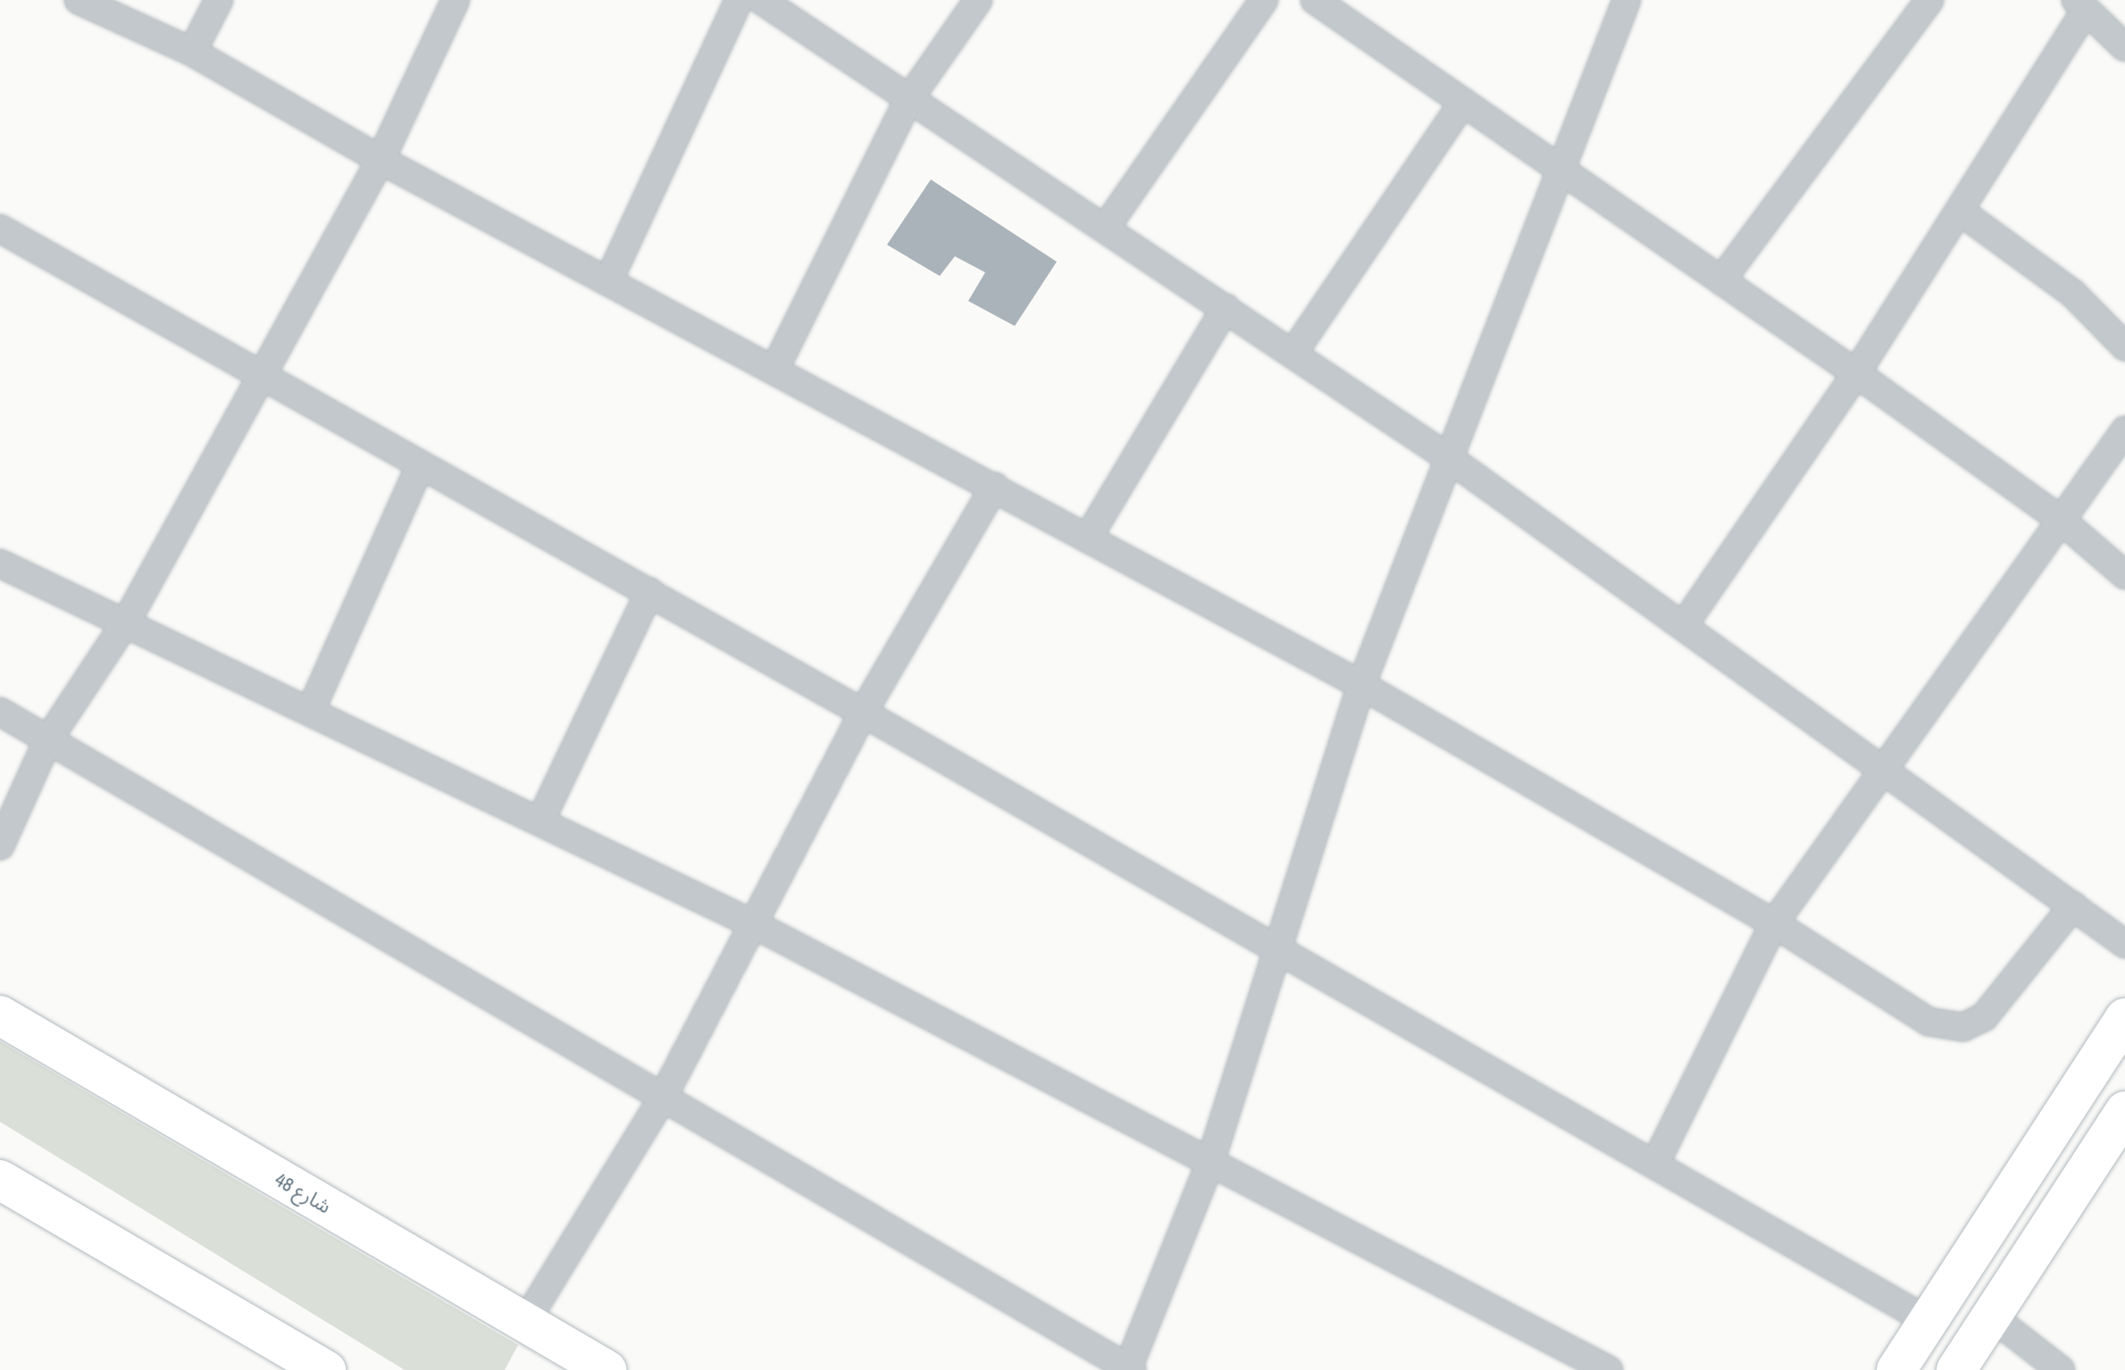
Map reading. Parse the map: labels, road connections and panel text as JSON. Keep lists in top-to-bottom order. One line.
{"streets":{"main road":["48 شارع"]}}
